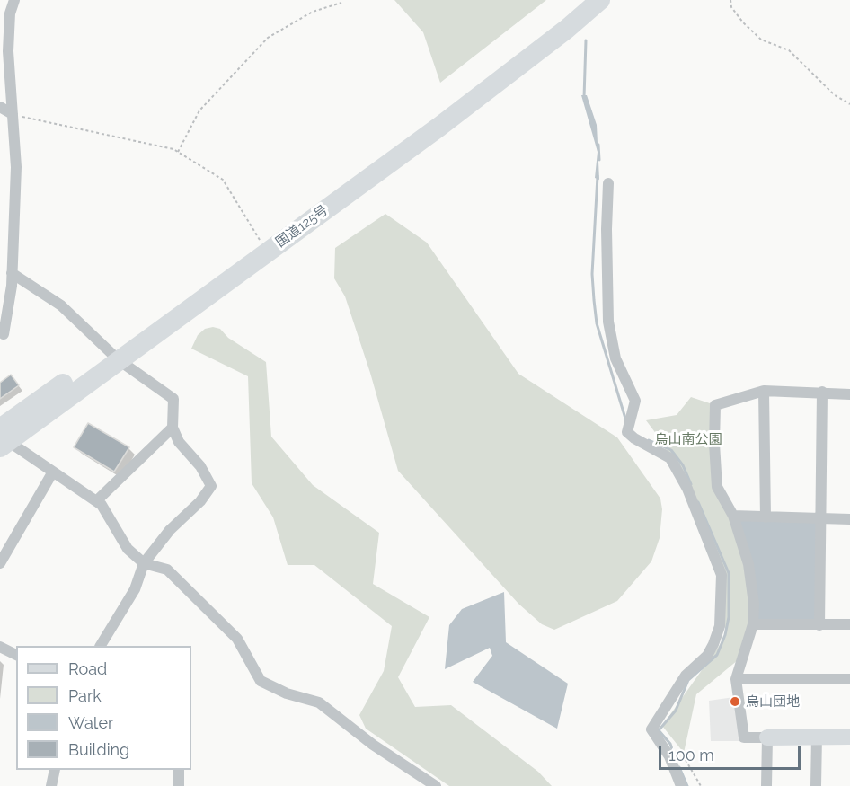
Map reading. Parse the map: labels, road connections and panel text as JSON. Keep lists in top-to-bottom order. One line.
{"streets":{"highway":["国道125号"]},"parks":["烏山南公園"],"places":["烏山団地"],"legend":["Road","Park","Water","Building"],"scale_bar":"100 m"}
